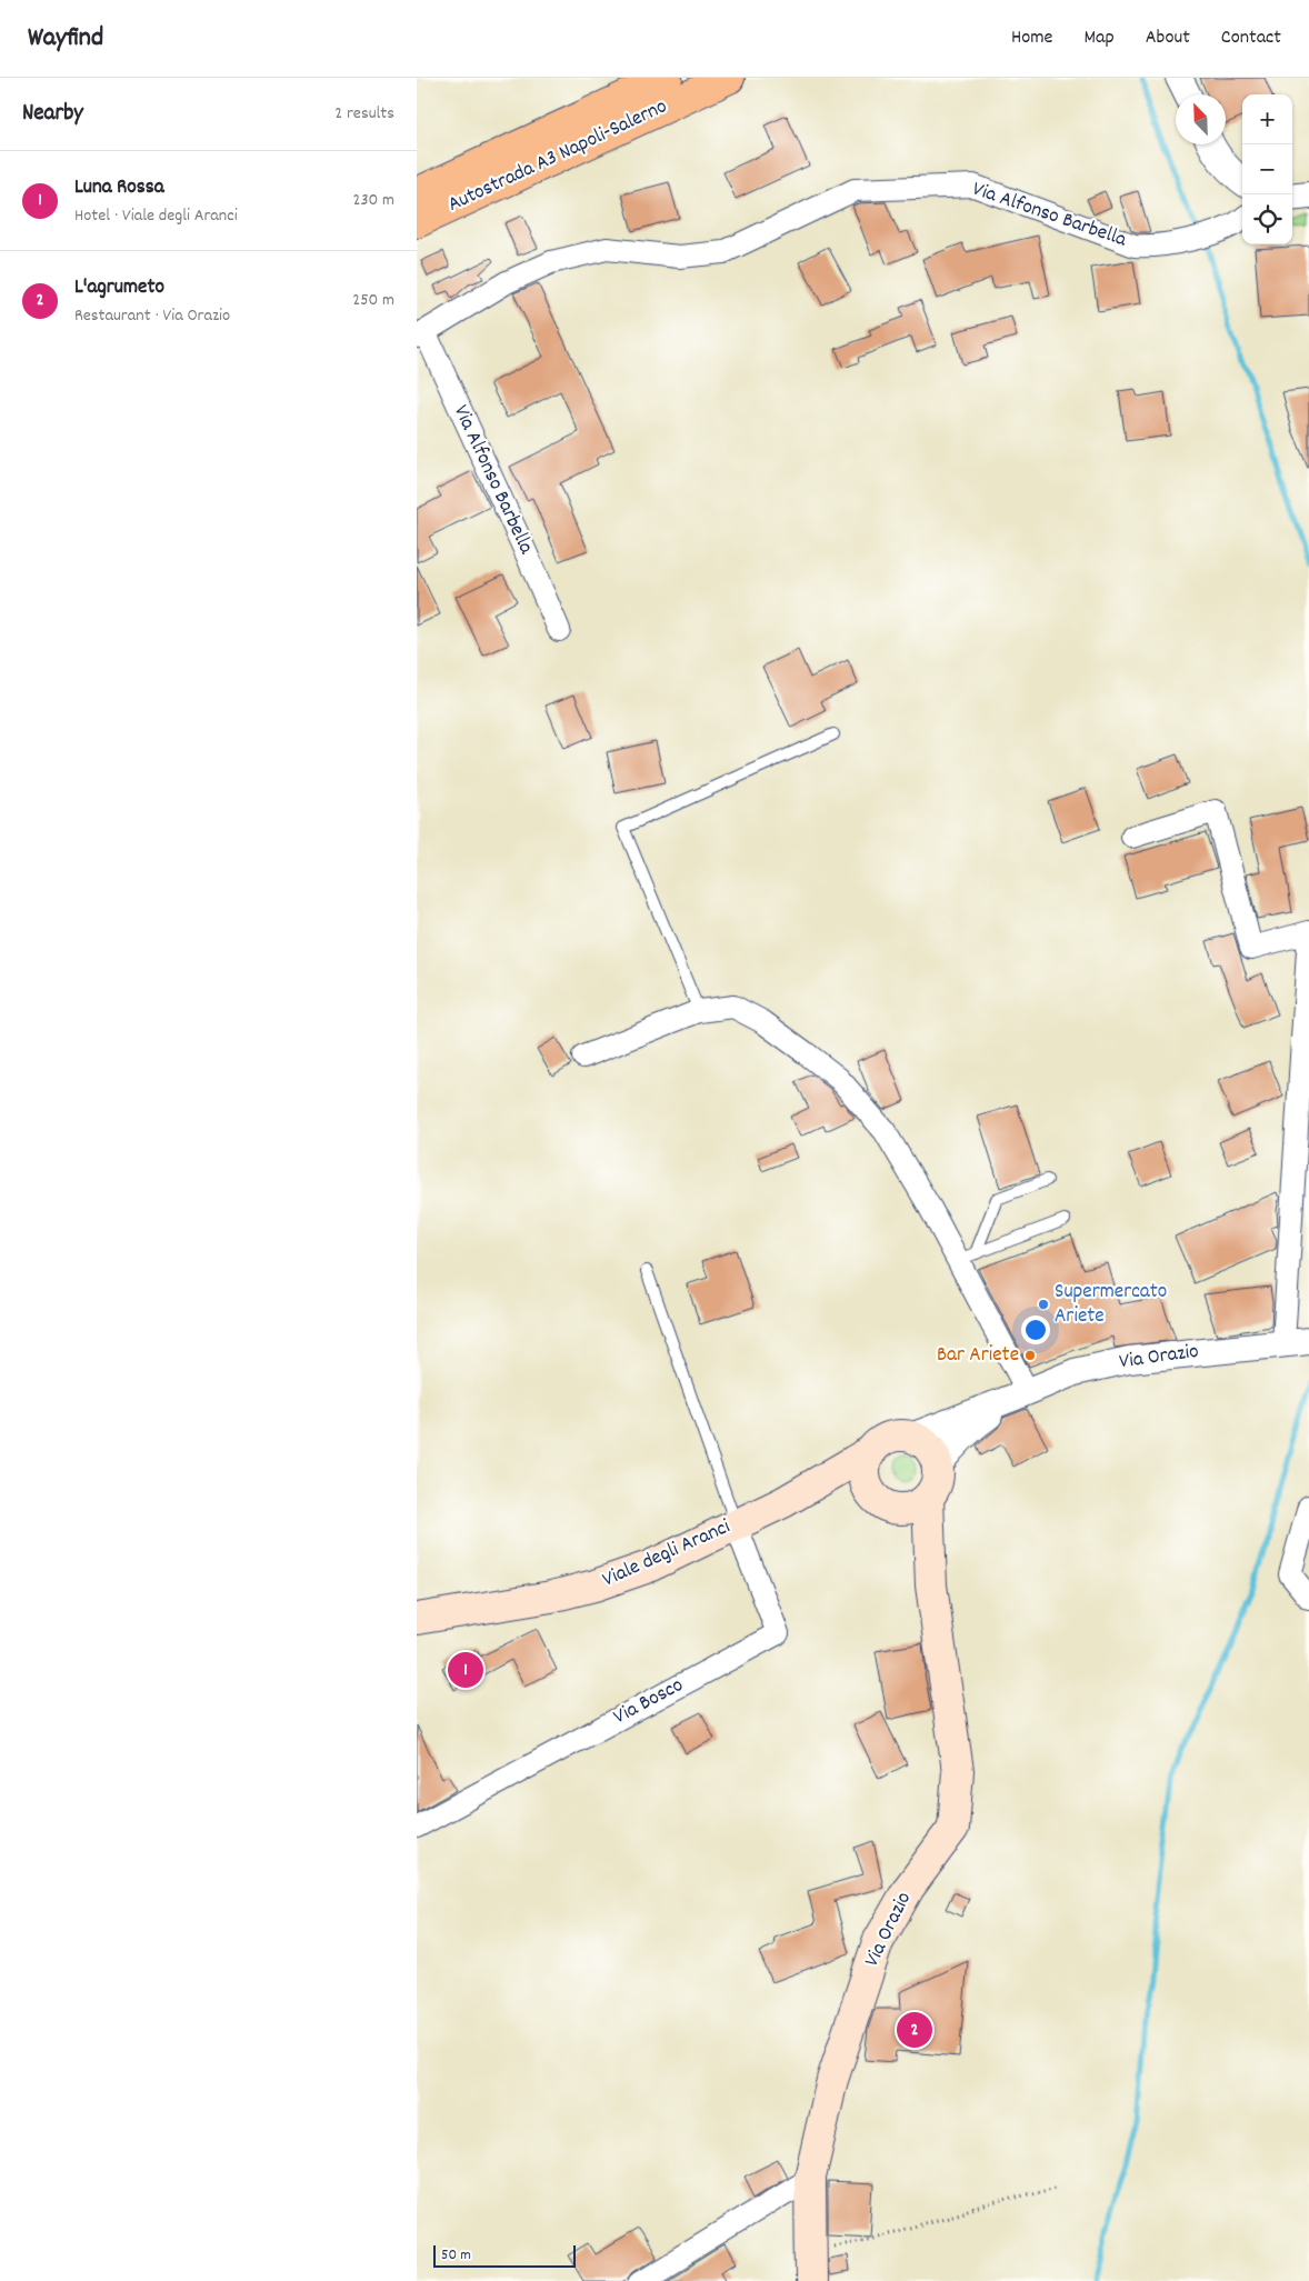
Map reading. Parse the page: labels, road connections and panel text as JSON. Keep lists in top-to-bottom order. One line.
{"streets":{"highway":["Autostrada A3 Napoli-Salerno"],"main road":["Via Orazio","Viale degli Aranci"],"street":["Via Alfonso Barbella","Via Bosco"]},"crossings":[["Viale degli Aranci","Via Bosco"]],"places":["Supermercato Ariete","Bar Ariete"],"scale_bar":"50 m","north":"top left","page":{"header":"Wayfind","nav":["Home","Map","About","Contact"],"heading":["Nearby","2 results"],"map_buttons":["+","−"],"list":[{"mark":"1","name":"Luna Rossa","note":"Hotel · Viale degli Aranci","value":"230 m"},{"mark":"2","name":"L'agrumeto","note":"Restaurant · Via Orazio","value":"250 m"}],"pins":["1","2"],"scale":"50 m"}}
